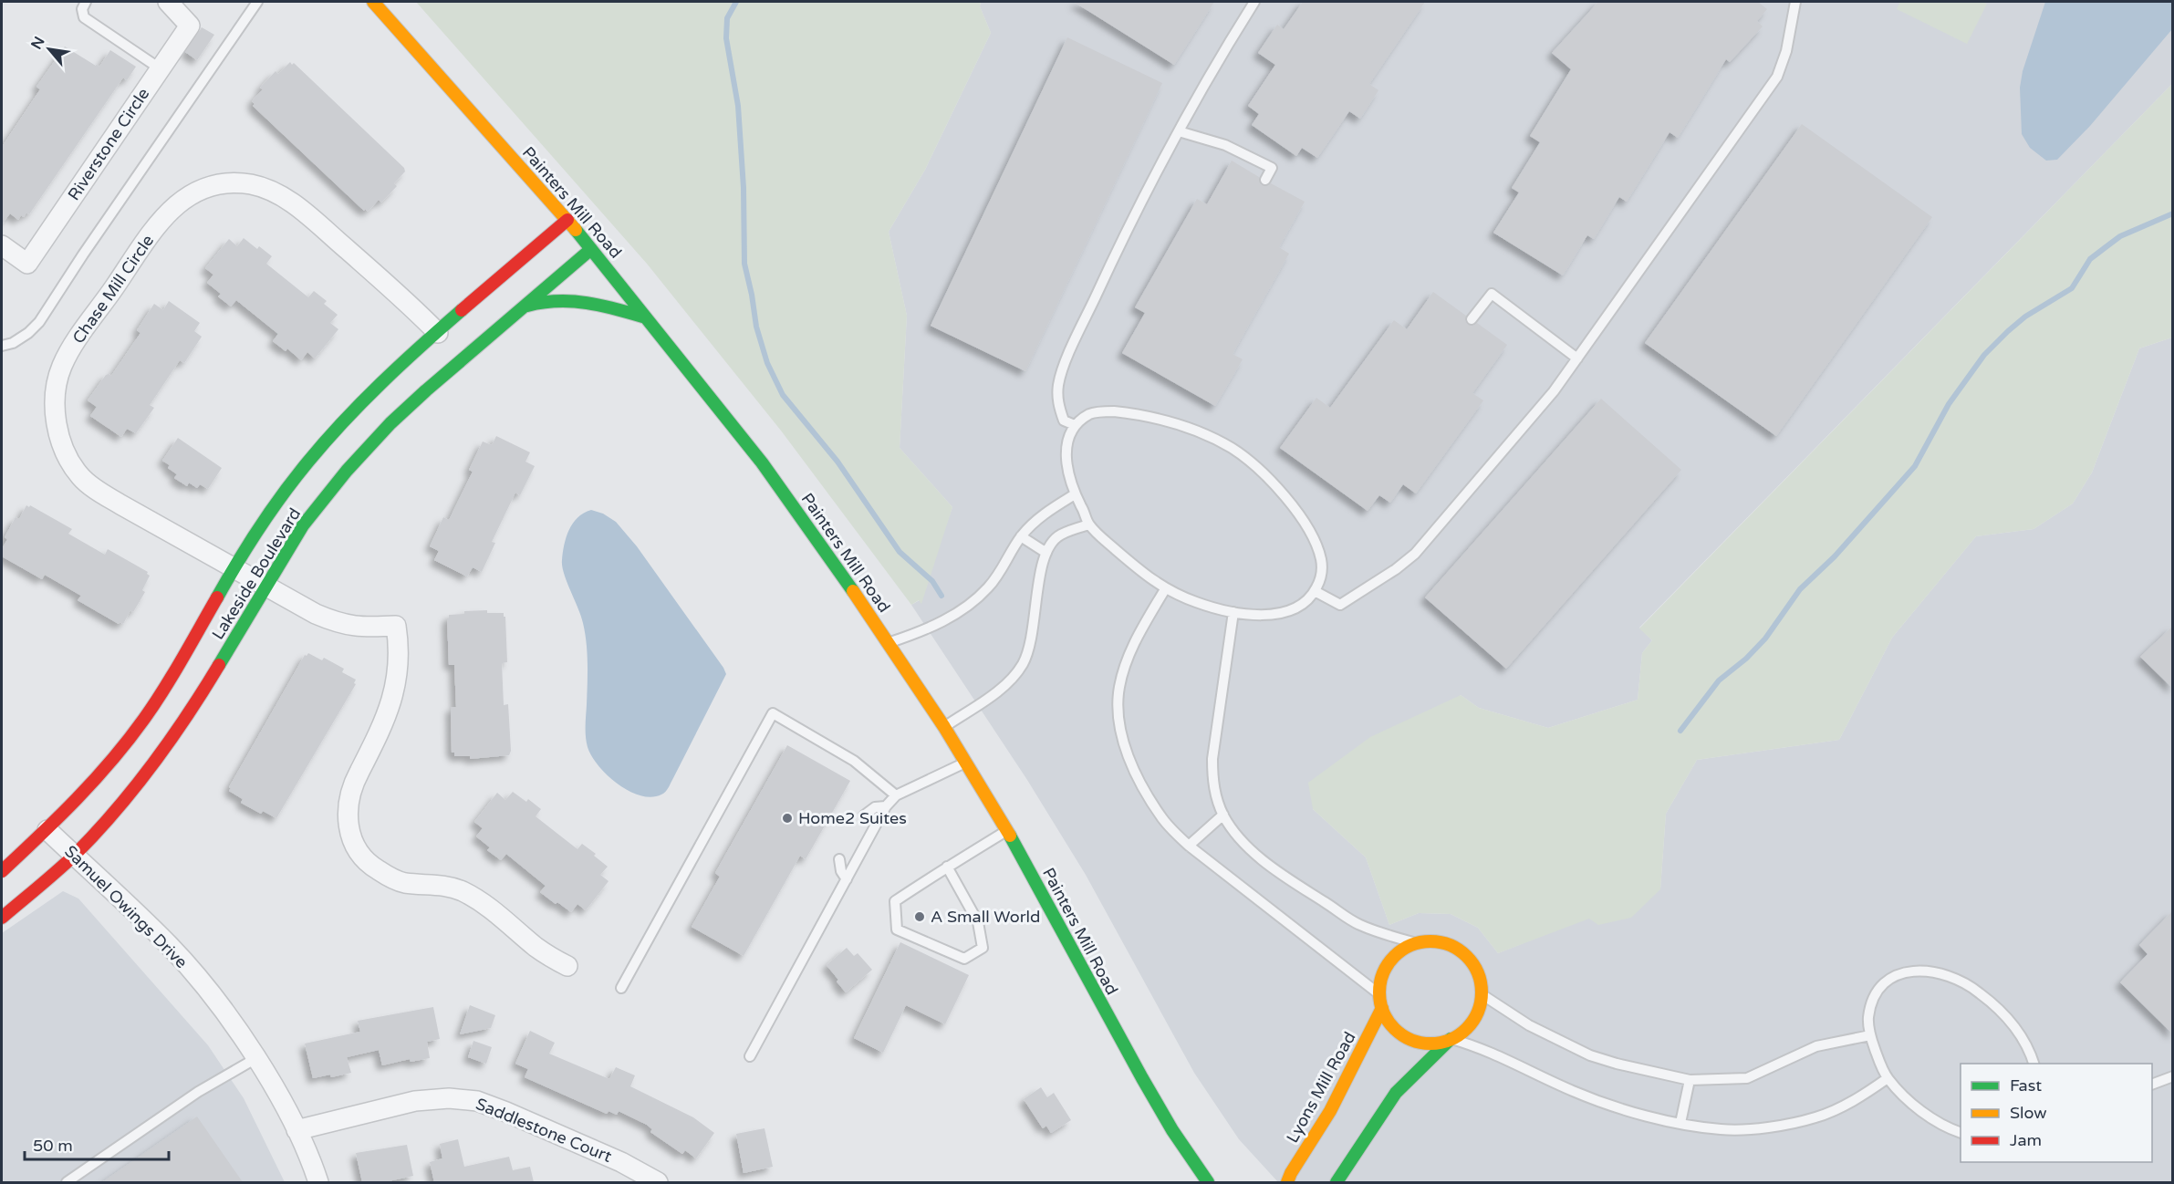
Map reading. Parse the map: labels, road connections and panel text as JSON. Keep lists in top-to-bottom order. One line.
{"streets":{"main road":["Painters Mill Road","Lakeside Boulevard","Lyons Mill Road"],"street":["Riverstone Circle","Chase Mill Circle","Samuel Owings Drive","Saddlestone Court"]},"crossings":[["Painters Mill Road","Lakeside Boulevard"],["Chase Mill Circle","Lakeside Boulevard"],["Lakeside Boulevard","Samuel Owings Drive"],["Samuel Owings Drive","Saddlestone Court"]],"places":["Home2 Suites","A Small World"],"legend":["Fast","Slow","Jam"],"scale_bar":"50 m","north":"top left"}
